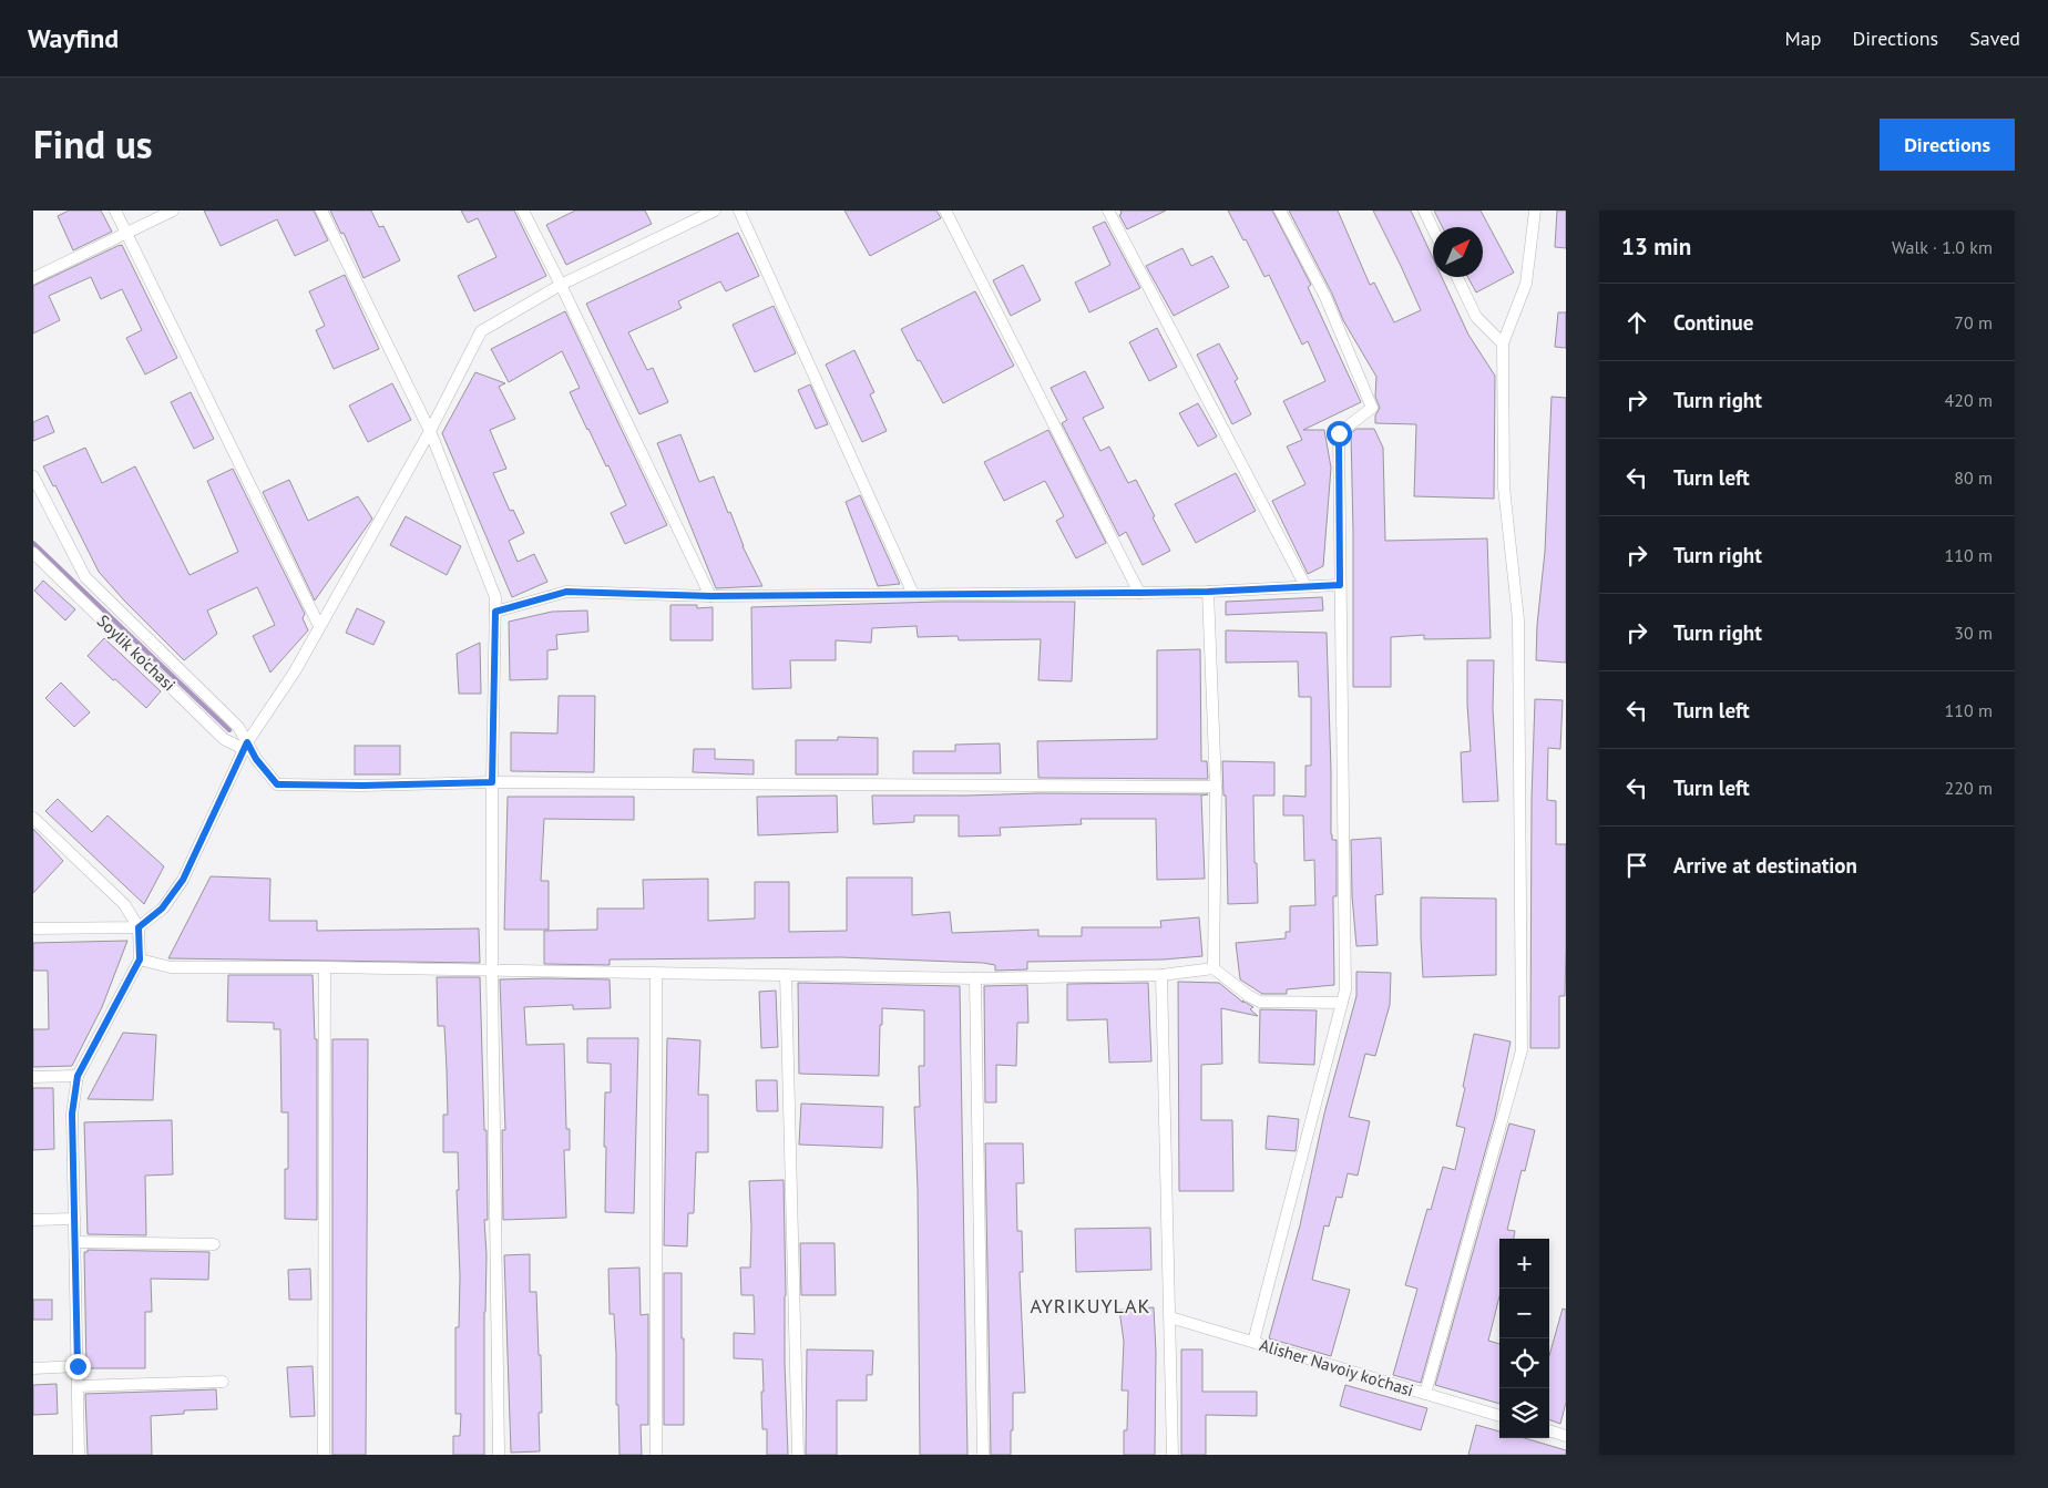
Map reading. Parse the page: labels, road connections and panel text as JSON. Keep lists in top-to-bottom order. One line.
{"streets":{"street":["Soylik ko'chasi","Alisher Navoiy ko'chasi"]},"districts":["AYRIKUYLAK"],"north":"top right","page":{"header":"Wayfind","nav":["Map","Directions","Saved"],"title":"Find us","buttons":"Directions","heading":["13 min","Walk · 1.0 km"],"list":[["Continue","70 m"],["Turn right","420 m"],["Turn left","80 m"],["Turn right","110 m"],["Turn right","30 m"],["Turn left","110 m"],["Turn left","220 m"],"Arrive at destination"],"map_buttons":["+","−"]}}
